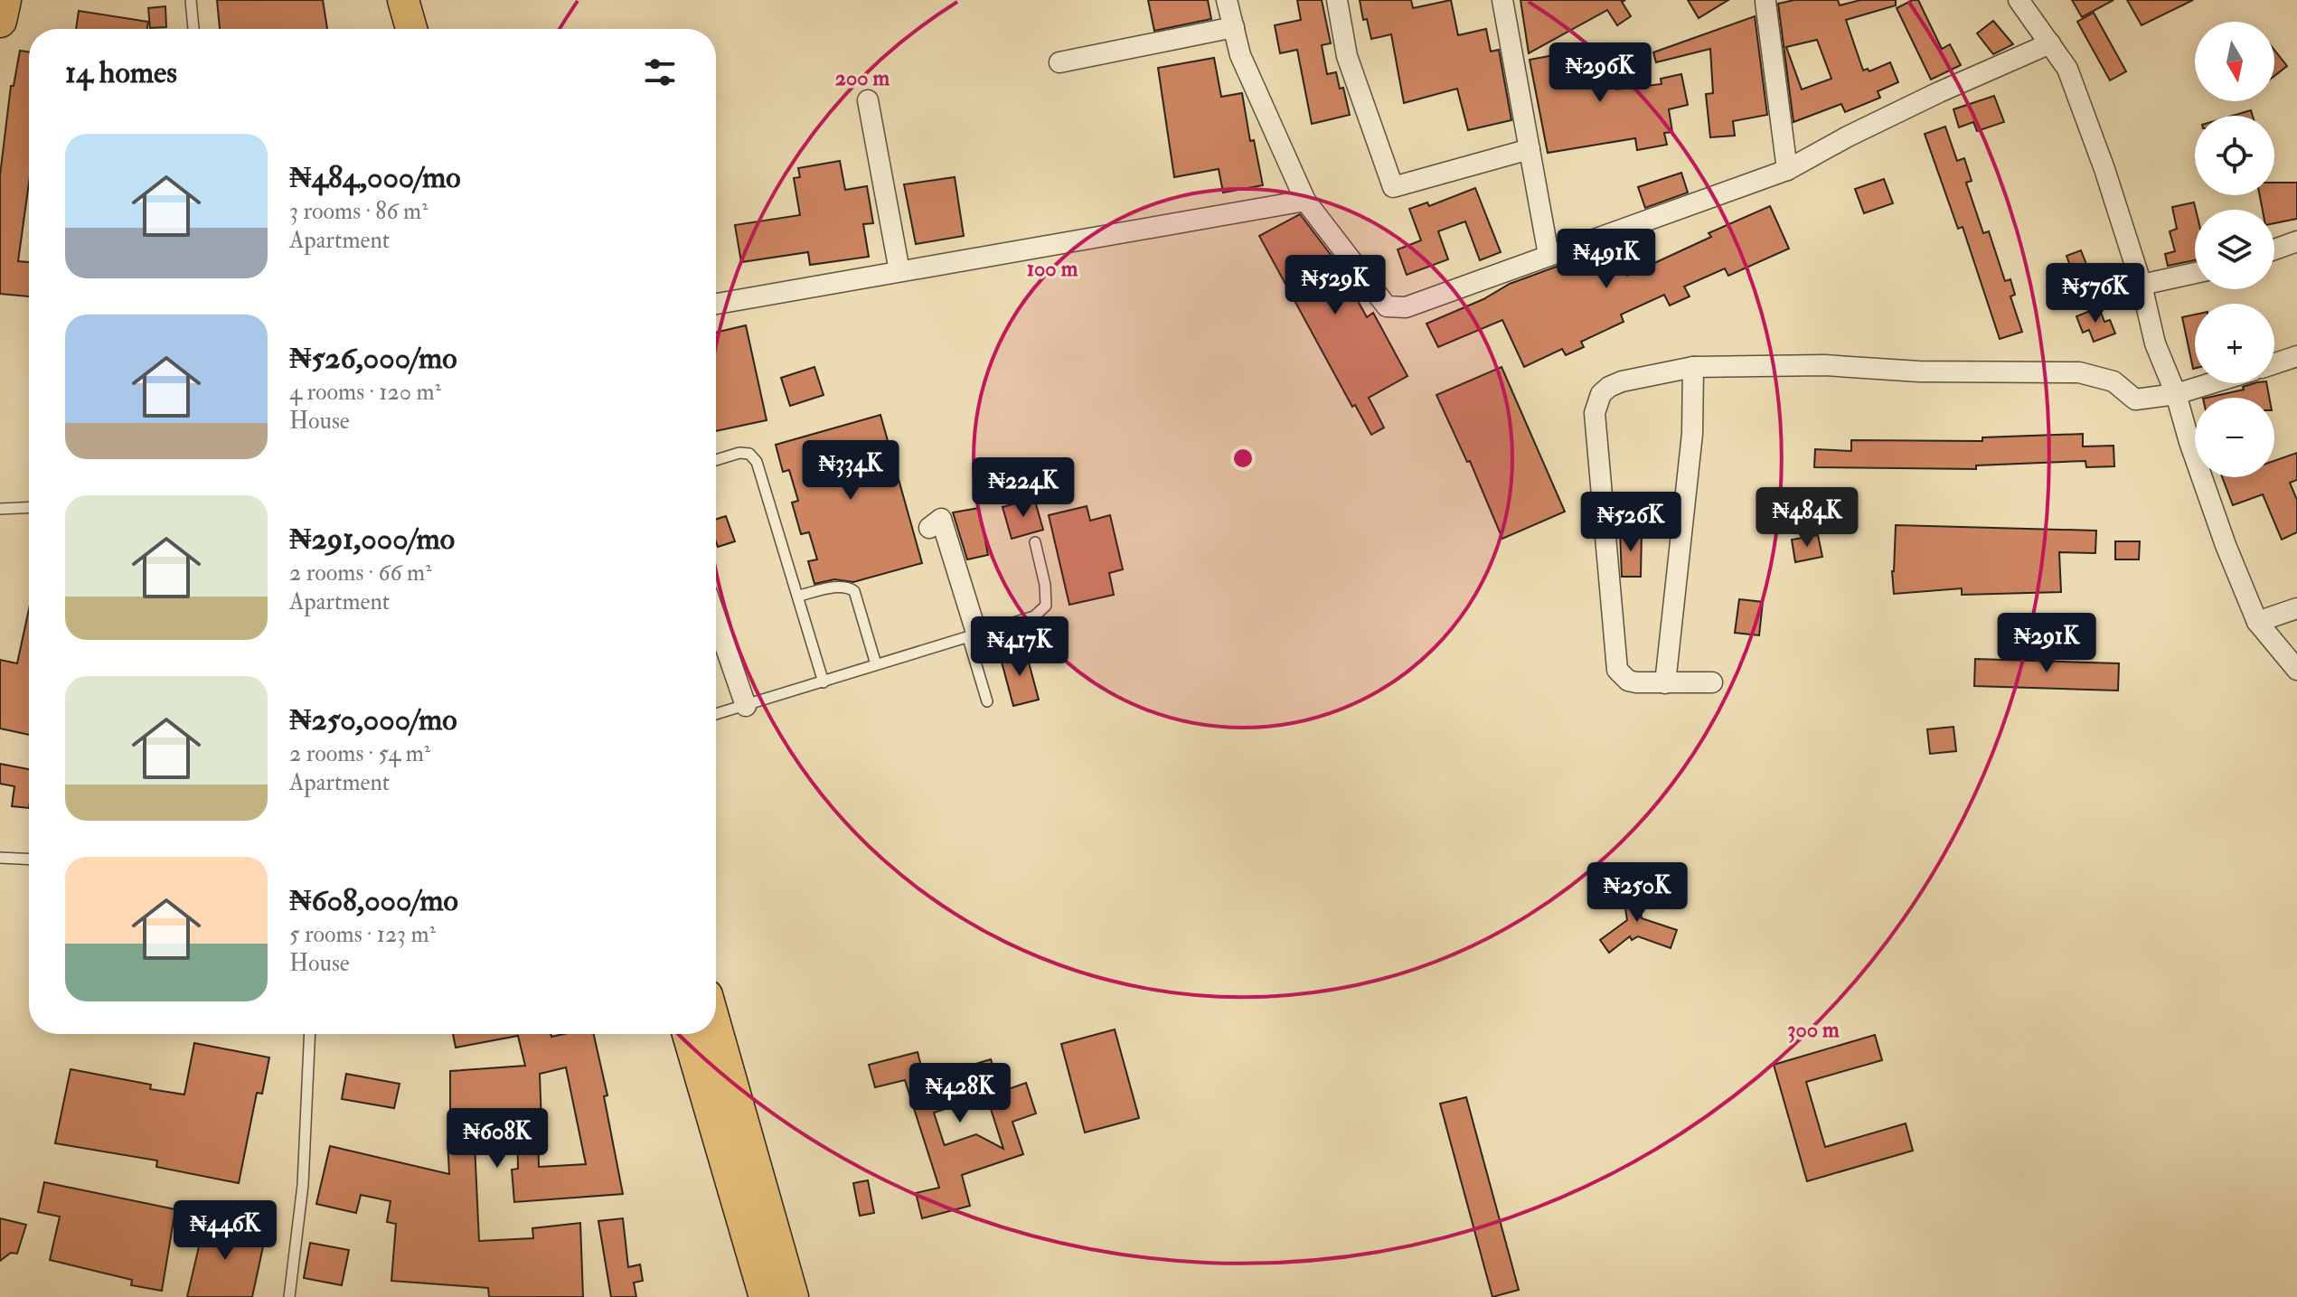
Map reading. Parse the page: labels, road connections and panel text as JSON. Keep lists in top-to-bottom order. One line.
{"north":"bottom","page":{"map_buttons":["+","−"],"heading":"14 homes","price":["₦296K","₦491K","₦529K","₦576K","₦334K","₦224K","₦484K","₦526K","₦291K","₦417K","₦250K","₦428K","₦608K","₦446K"],"list":[{"name":"₦484,000/mo","note":"3 rooms · 86 m² · Apartment"},{"name":"₦526,000/mo","note":"4 rooms · 120 m² · House"},{"name":"₦291,000/mo","note":"2 rooms · 66 m² · Apartment"},{"name":"₦250,000/mo","note":"2 rooms · 54 m² · Apartment"},{"name":"₦608,000/mo","note":"5 rooms · 123 m² · House"}]},"rings":["200 m","100 m","300 m"]}
